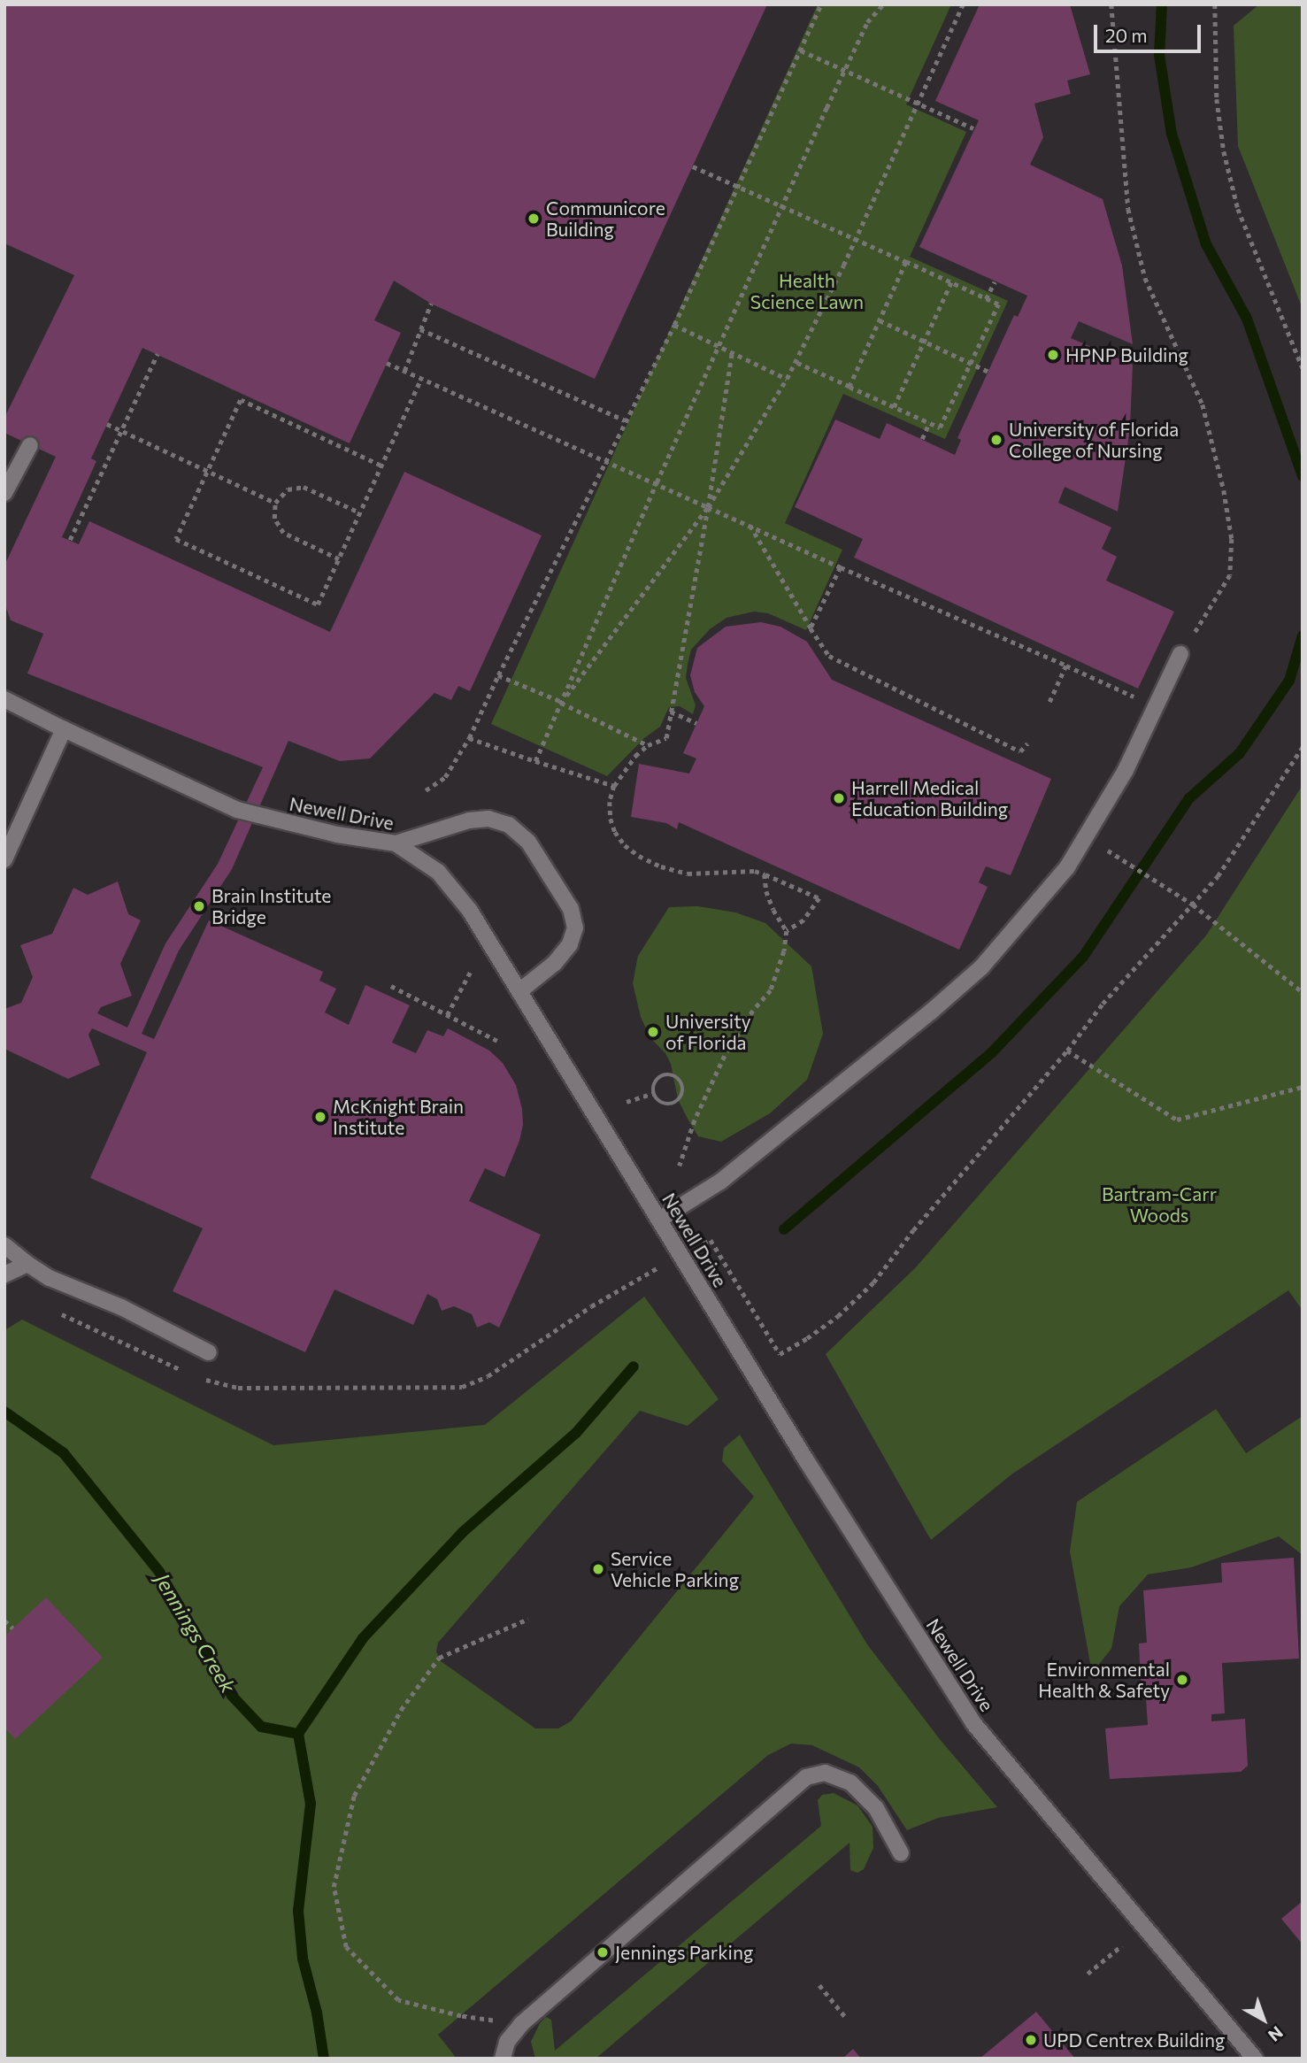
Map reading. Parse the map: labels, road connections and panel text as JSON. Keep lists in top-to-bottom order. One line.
{"streets":{"street":["Newell Drive"]},"water":["Jennings Creek"],"parks":["Health Science Lawn","Bartram-Carr Woods"],"places":["Communicore Building","HPNP Building","University of Florida College of Nursing","Harrell Medical Education Building","Brain Institute Bridge","University of Florida","McKnight Brain Institute","Service Vehicle Parking","Environmental Health & Safety","Jennings Parking","UPD Centrex Building"],"scale_bar":"20 m","north":"bottom right"}
